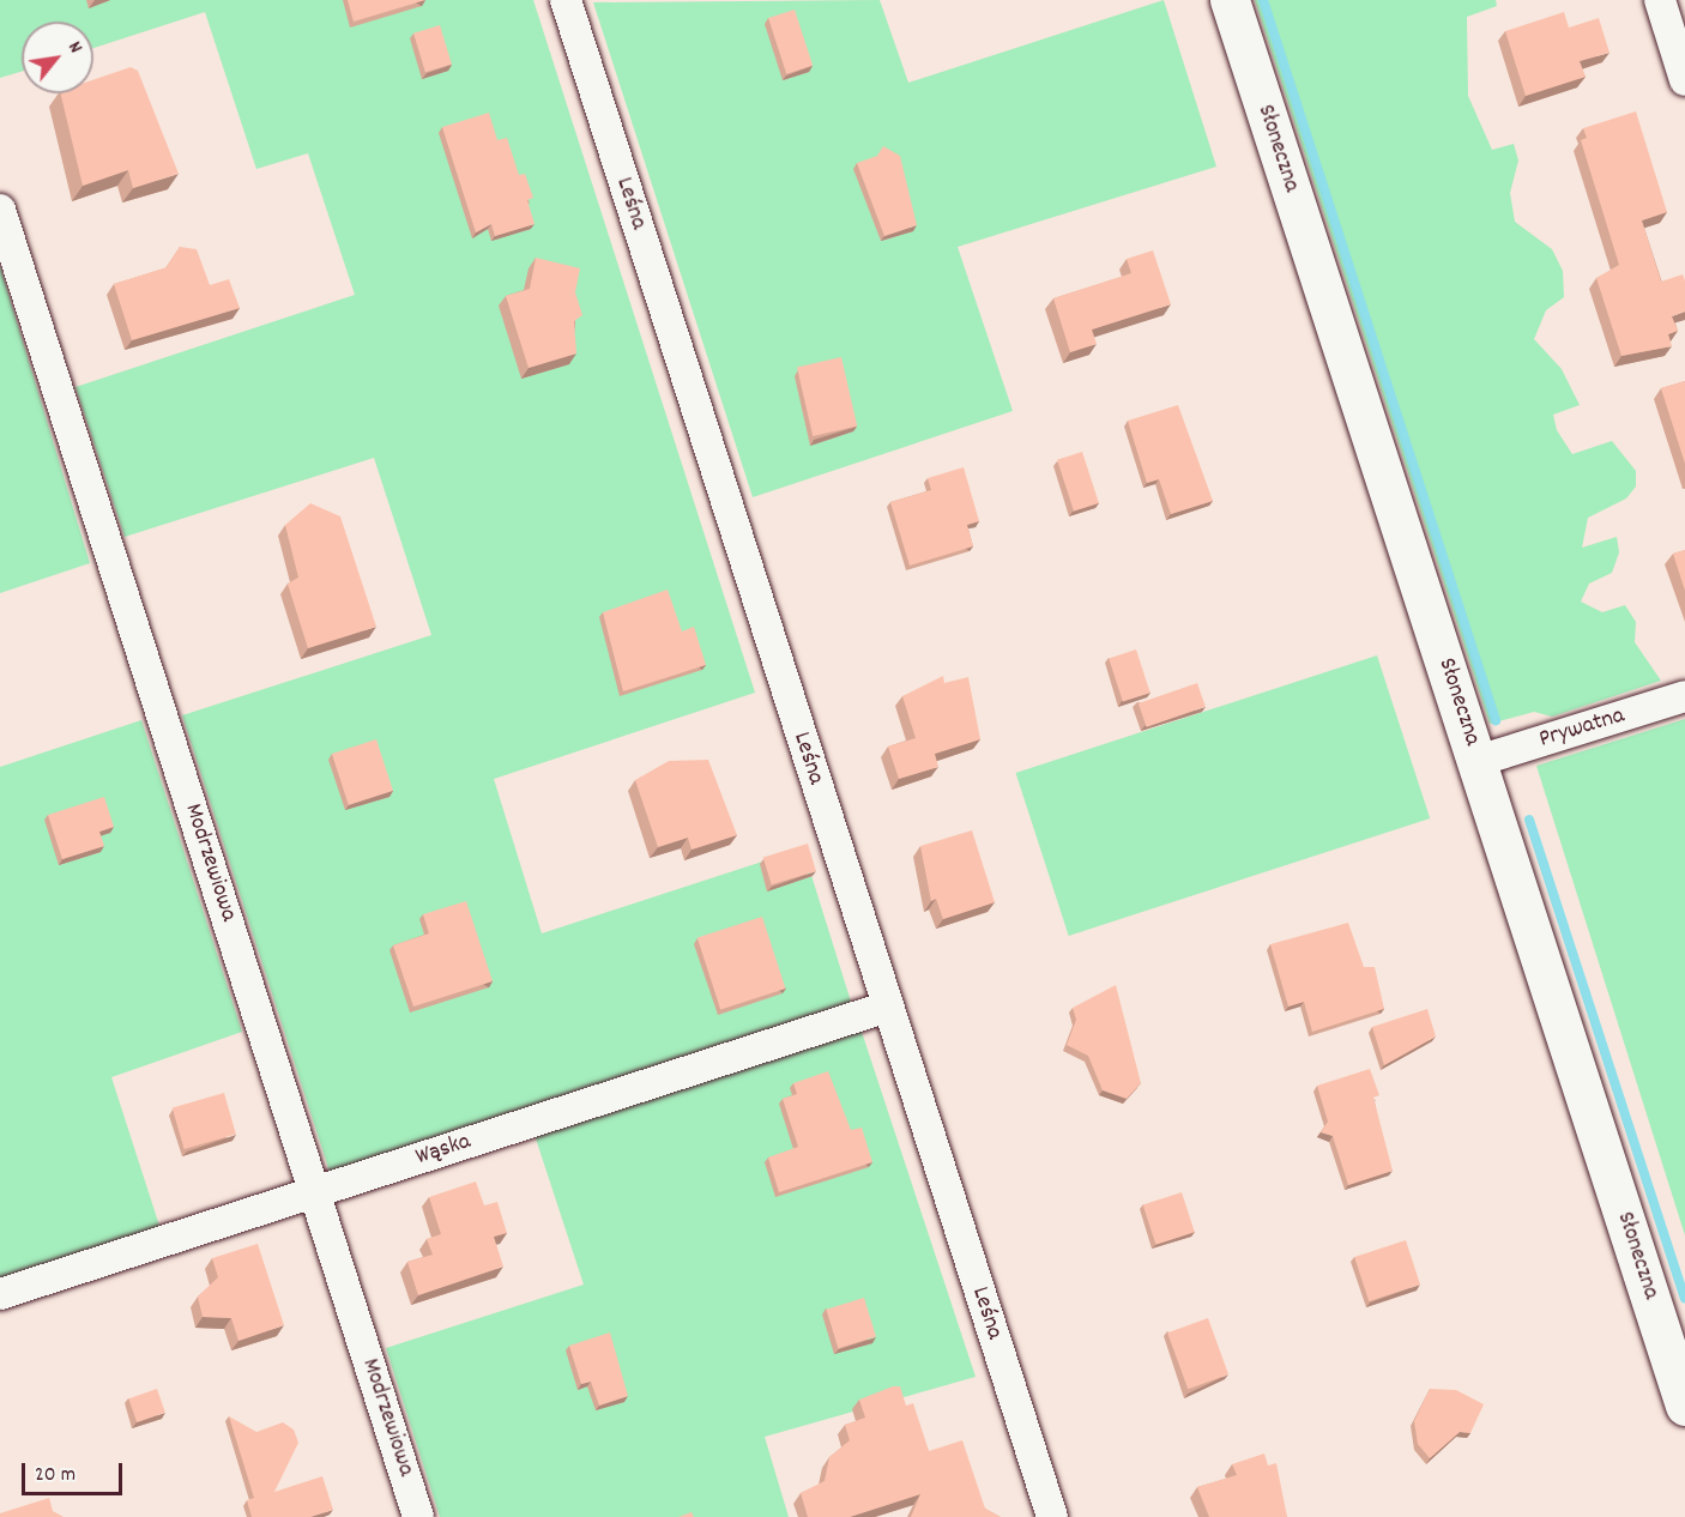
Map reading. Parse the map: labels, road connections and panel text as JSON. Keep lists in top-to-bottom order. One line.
{"streets":{"main road":["Słoneczna"],"street":["Leśna","Prywatna","Modrzewiowa","Wąska"]},"crossings":[["Słoneczna","Prywatna"],["Leśna","Wąska"],["Modrzewiowa","Wąska"]],"scale_bar":"20 m","north":"top right"}
